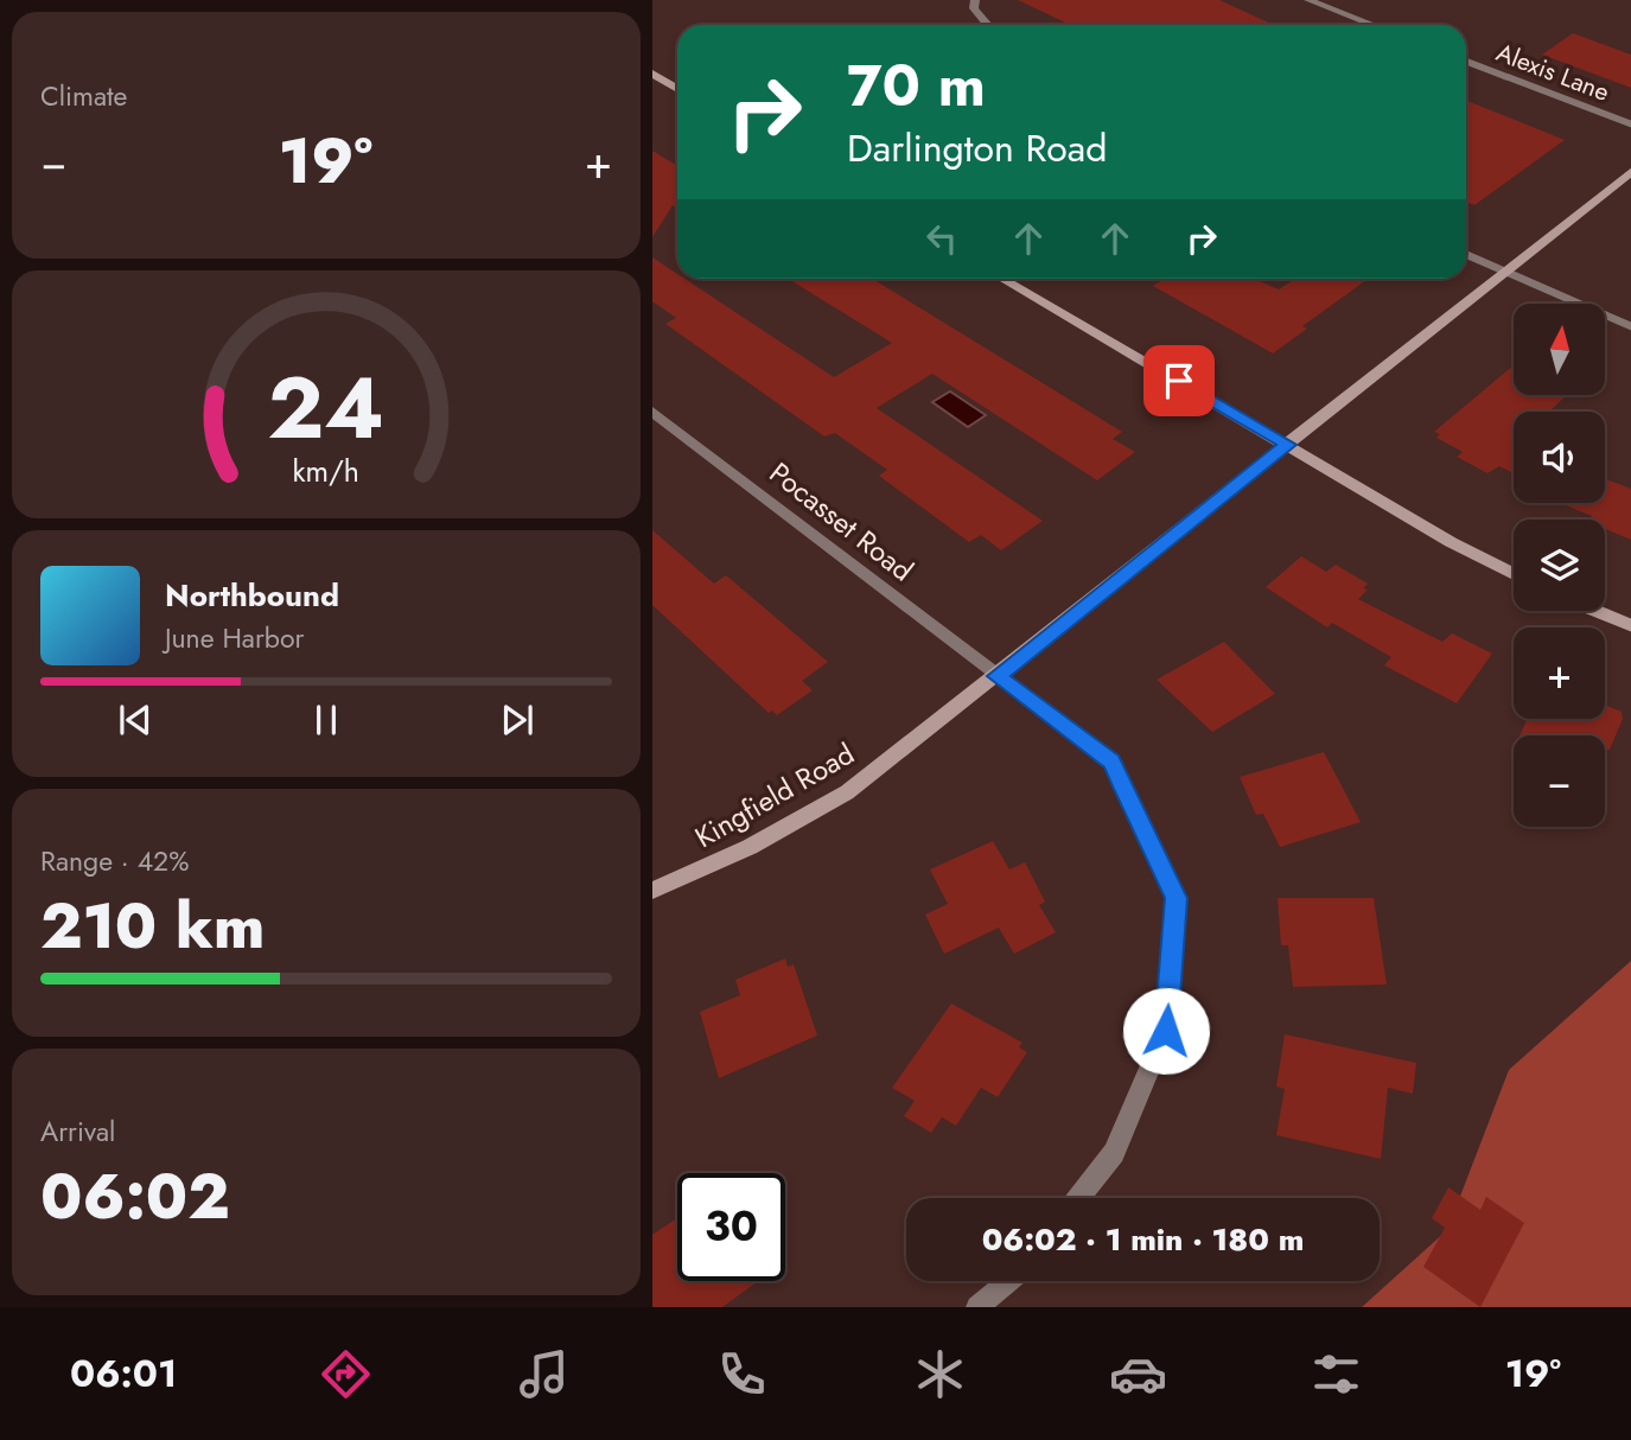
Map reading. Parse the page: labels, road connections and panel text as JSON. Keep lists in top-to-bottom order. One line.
{"streets":{"street":["Alexis Lane","Pocasset Road","Kingfield Road"]},"crossings":[["Pocasset Road","Kingfield Road"]],"north":"top","page":{"tile":["Climate",["Range · 42%","210 km"],["Arrival","06:02"]],"turn":["70 m","Darlington Road"],"heat":["−","19°","+"],"map_buttons":["+","−"],"song":["Northbound","June Harbor"],"limit":"30","trip":"06:02 · 1 min · 180 m","tabs":["06:01","19°"],"gauge":["24","km/h"]}}
